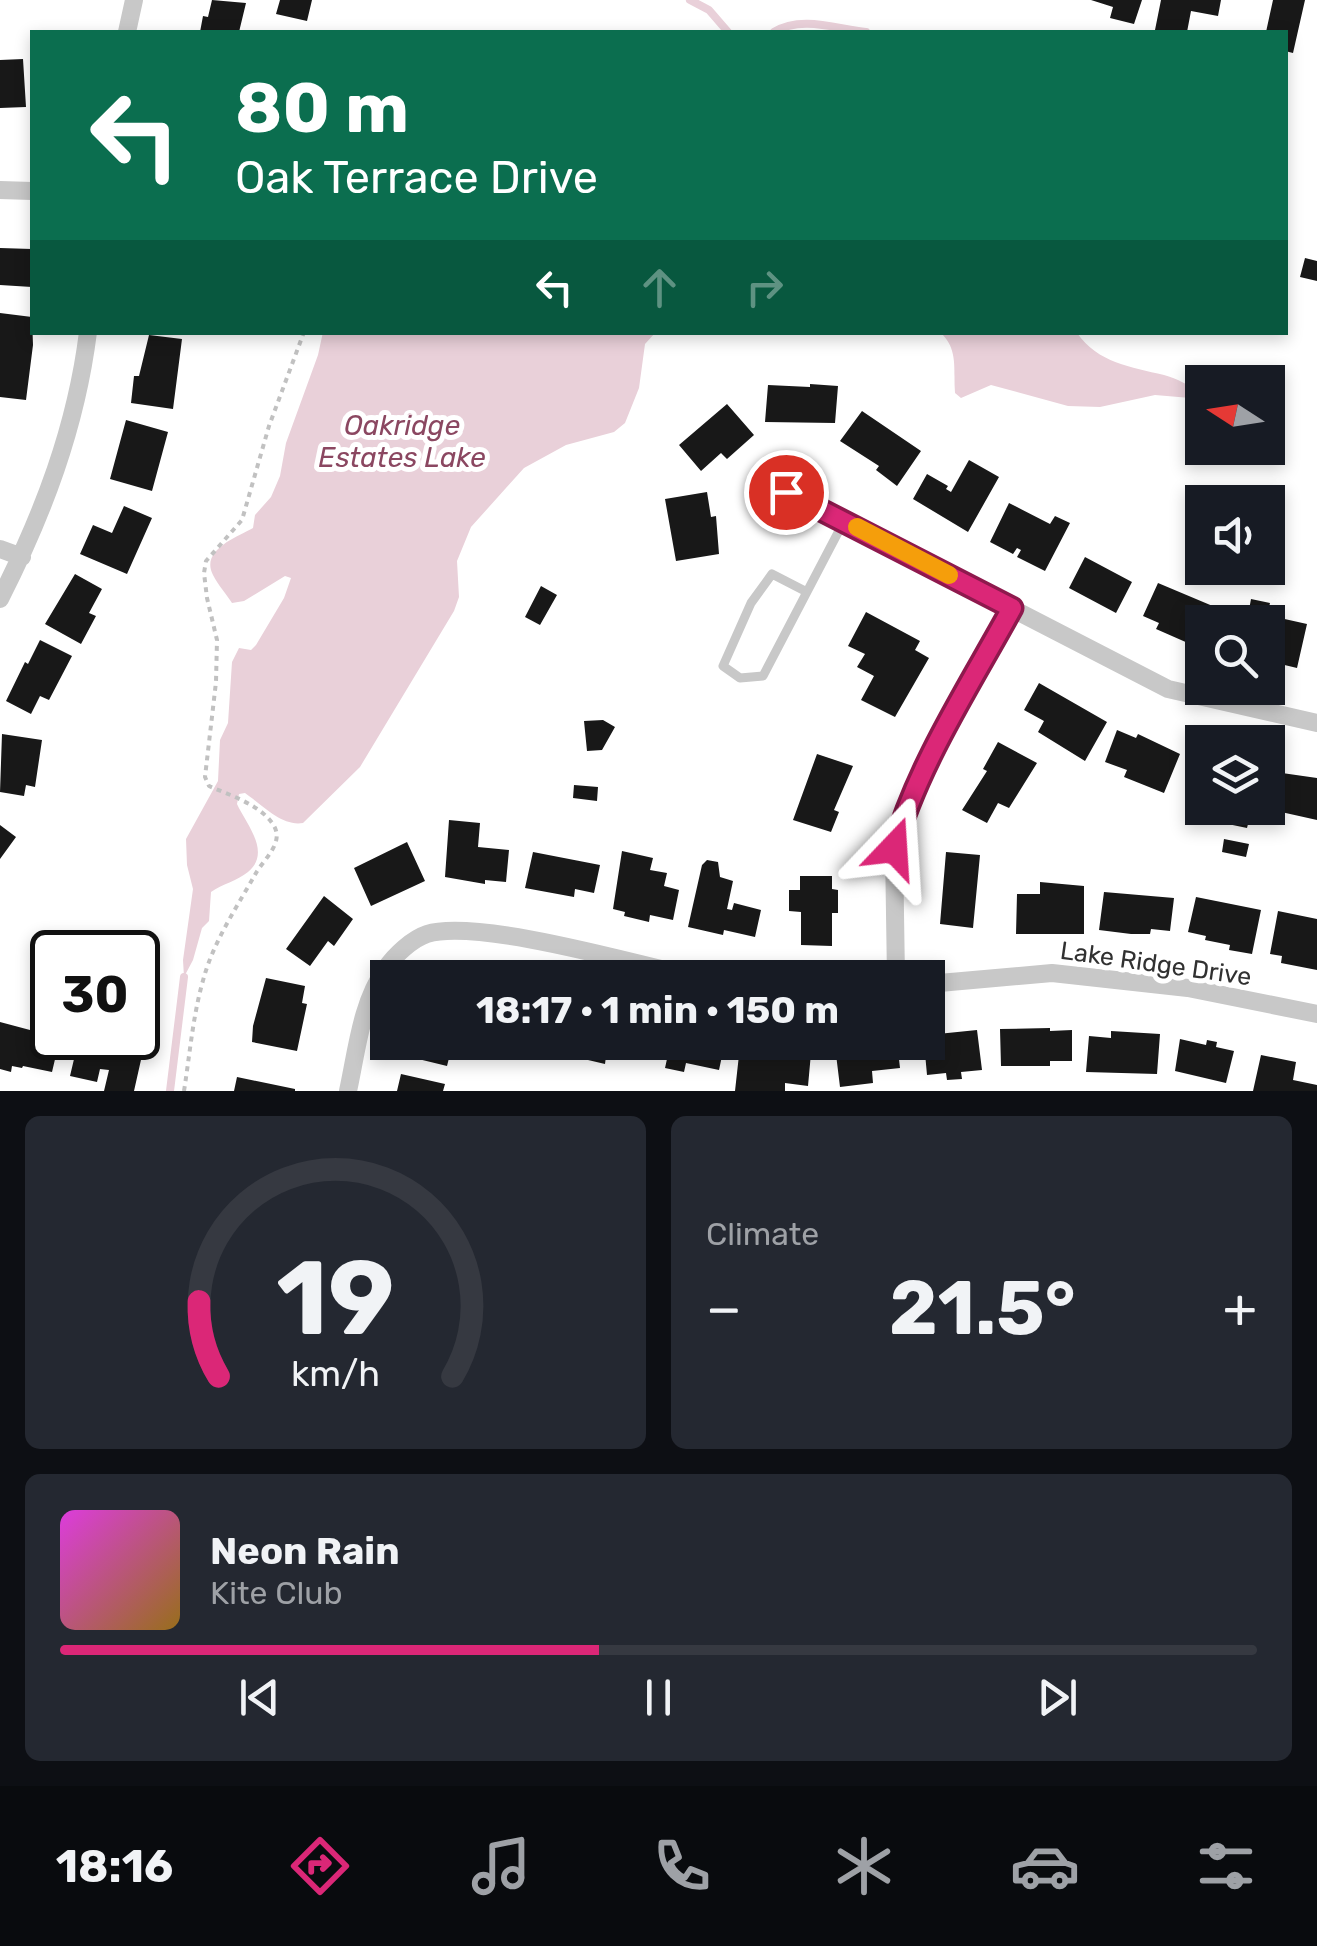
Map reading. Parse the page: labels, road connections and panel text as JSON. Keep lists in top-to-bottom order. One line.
{"streets":{"street":["Lake Ridge Drive"]},"water":["Oakridge Estates Lake"],"north":"left","page":{"turn":["80 m","Oak Terrace Drive"],"limit":"30","trip":"18:17 · 1 min · 150 m","tile":"Climate","heat":["−","21.5°","+"],"song":["Neon Rain","Kite Club"],"tabs":"18:16","gauge":["19","km/h"]}}
